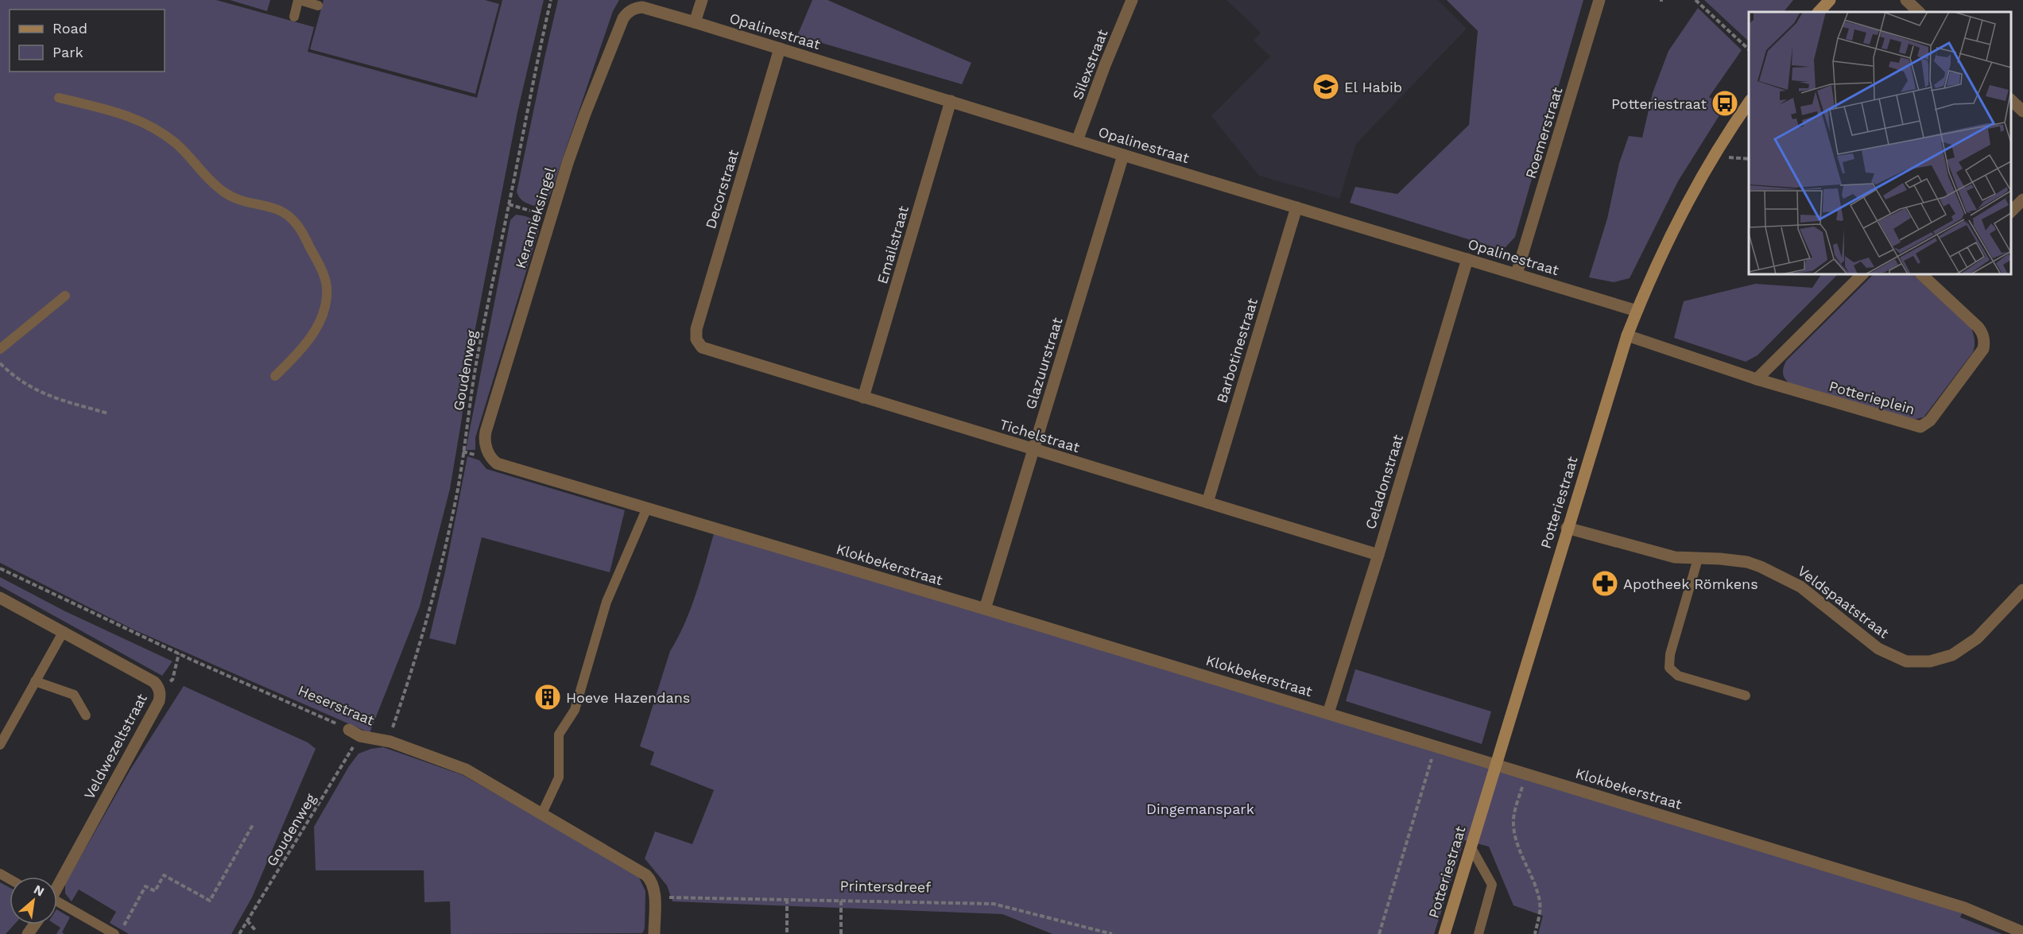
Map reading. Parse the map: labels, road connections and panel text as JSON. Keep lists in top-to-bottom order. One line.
{"streets":{"street":["Opalinestraat","Silexstraat","Roemerstraat","Decorstraat","Keramieksingel","Emailstraat","Barbotinestraat","Glazuurstraat","Potterieplein","Tichelstraat","Celadonstraat","Potteriestraat","Klokbekerstraat","Veldspaatstraat","Heserstraat","Veldwezeltstraat"],"path":["Goudenweg","Printersdreef"]},"crossings":[["Opalinestraat","Silexstraat"],["Opalinestraat","Roemerstraat"],["Opalinestraat","Decorstraat"],["Opalinestraat","Keramieksingel"],["Opalinestraat","Emailstraat"],["Opalinestraat","Barbotinestraat"],["Opalinestraat","Glazuurstraat"],["Opalinestraat","Celadonstraat"],["Opalinestraat","Potteriestraat"],["Decorstraat","Tichelstraat"],["Keramieksingel","Klokbekerstraat"],["Emailstraat","Tichelstraat"],["Barbotinestraat","Tichelstraat"],["Glazuurstraat","Tichelstraat"],["Glazuurstraat","Klokbekerstraat"],["Goudenweg","Heserstraat"],["Potterieplein","Potteriestraat"],["Tichelstraat","Celadonstraat"],["Celadonstraat","Klokbekerstraat"],["Potteriestraat","Klokbekerstraat"],["Potteriestraat","Veldspaatstraat"],["Heserstraat","Printersdreef"]],"parks":["Dingemanspark"],"places":{"school or university":["El Habib"],"bus stop":["Potteriestraat"],"pharmacy":["Apotheek Römkens"],"building":["Hoeve Hazendans"]},"legend":["Road","Park"],"north":"top right"}
